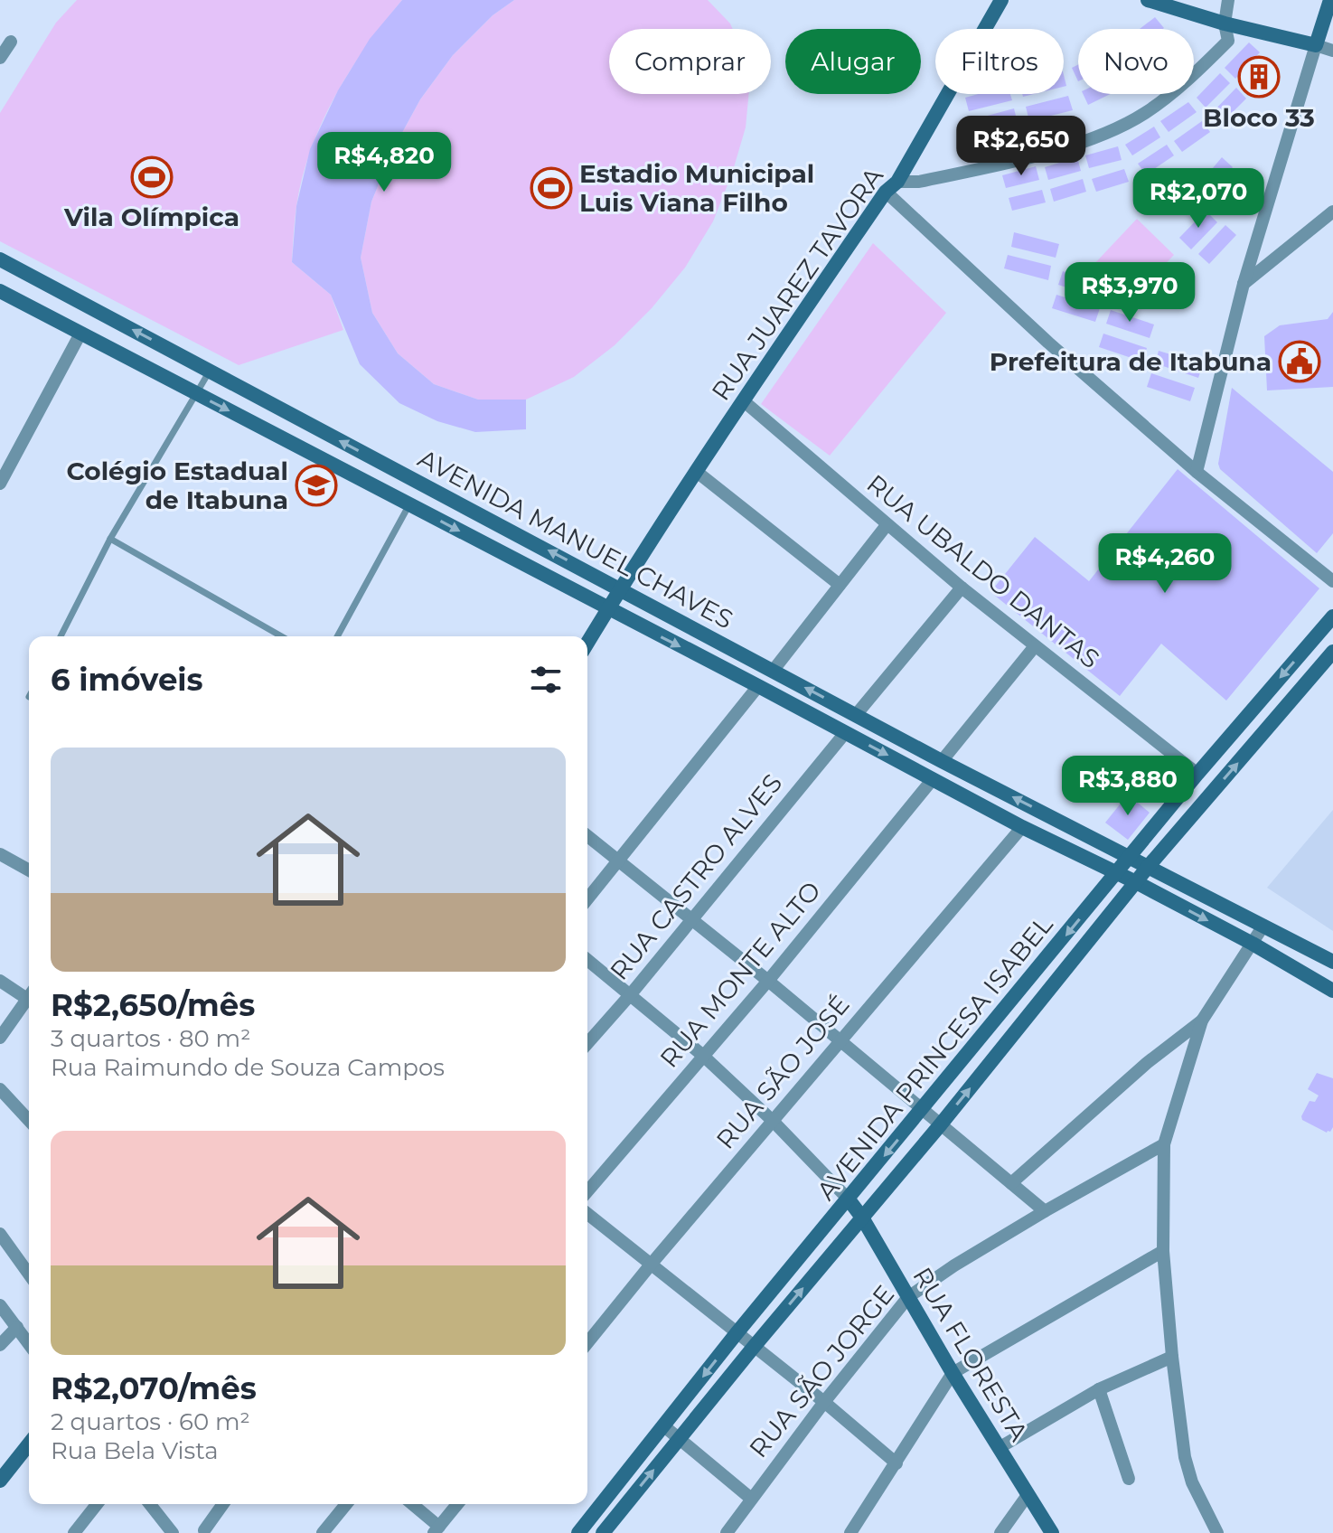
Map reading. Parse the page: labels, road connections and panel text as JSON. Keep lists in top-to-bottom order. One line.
{"streets":{"main road":["RUA JUAREZ TAVORA","AVENIDA MANUEL CHAVES","AVENIDA PRINCESA ISABEL","RUA FLORESTA"],"street":["RUA UBALDO DANTAS","RUA CASTRO ALVES","RUA MONTE ALTO","RUA SÃO JOSÉ","RUA SÃO JORGE"]},"crossings":[["RUA JUAREZ TAVORA","AVENIDA MANUEL CHAVES"],["RUA JUAREZ TAVORA","RUA UBALDO DANTAS"],["AVENIDA MANUEL CHAVES","RUA CASTRO ALVES"],["AVENIDA MANUEL CHAVES","RUA MONTE ALTO"],["AVENIDA MANUEL CHAVES","AVENIDA PRINCESA ISABEL"],["AVENIDA MANUEL CHAVES","RUA SÃO JOSÉ"],["RUA UBALDO DANTAS","AVENIDA PRINCESA ISABEL"],["AVENIDA PRINCESA ISABEL","RUA FLORESTA"],["AVENIDA PRINCESA ISABEL","RUA SÃO JORGE"],["RUA FLORESTA","RUA SÃO JORGE"]],"places":{"building":["Bloco 33"],"sports":["Vila Olímpica","Estadio Municipal Luis Viana Filho"],"public building":["Prefeitura de Itabuna"],"school or university":["Colégio Estadual de Itabuna"]},"page":{"chip":["Comprar","Alugar","Filtros","Novo"],"price":["R$2,650","R$4,820","R$2,070","R$3,970","R$4,260","R$3,880"],"heading":"6 imóveis","list":[{"name":"R$2,650/mês","note":"3 quartos · 80 m² · Rua Raimundo de Souza Campos"},{"name":"R$2,070/mês","note":"2 quartos · 60 m² · Rua Bela Vista"}]}}
